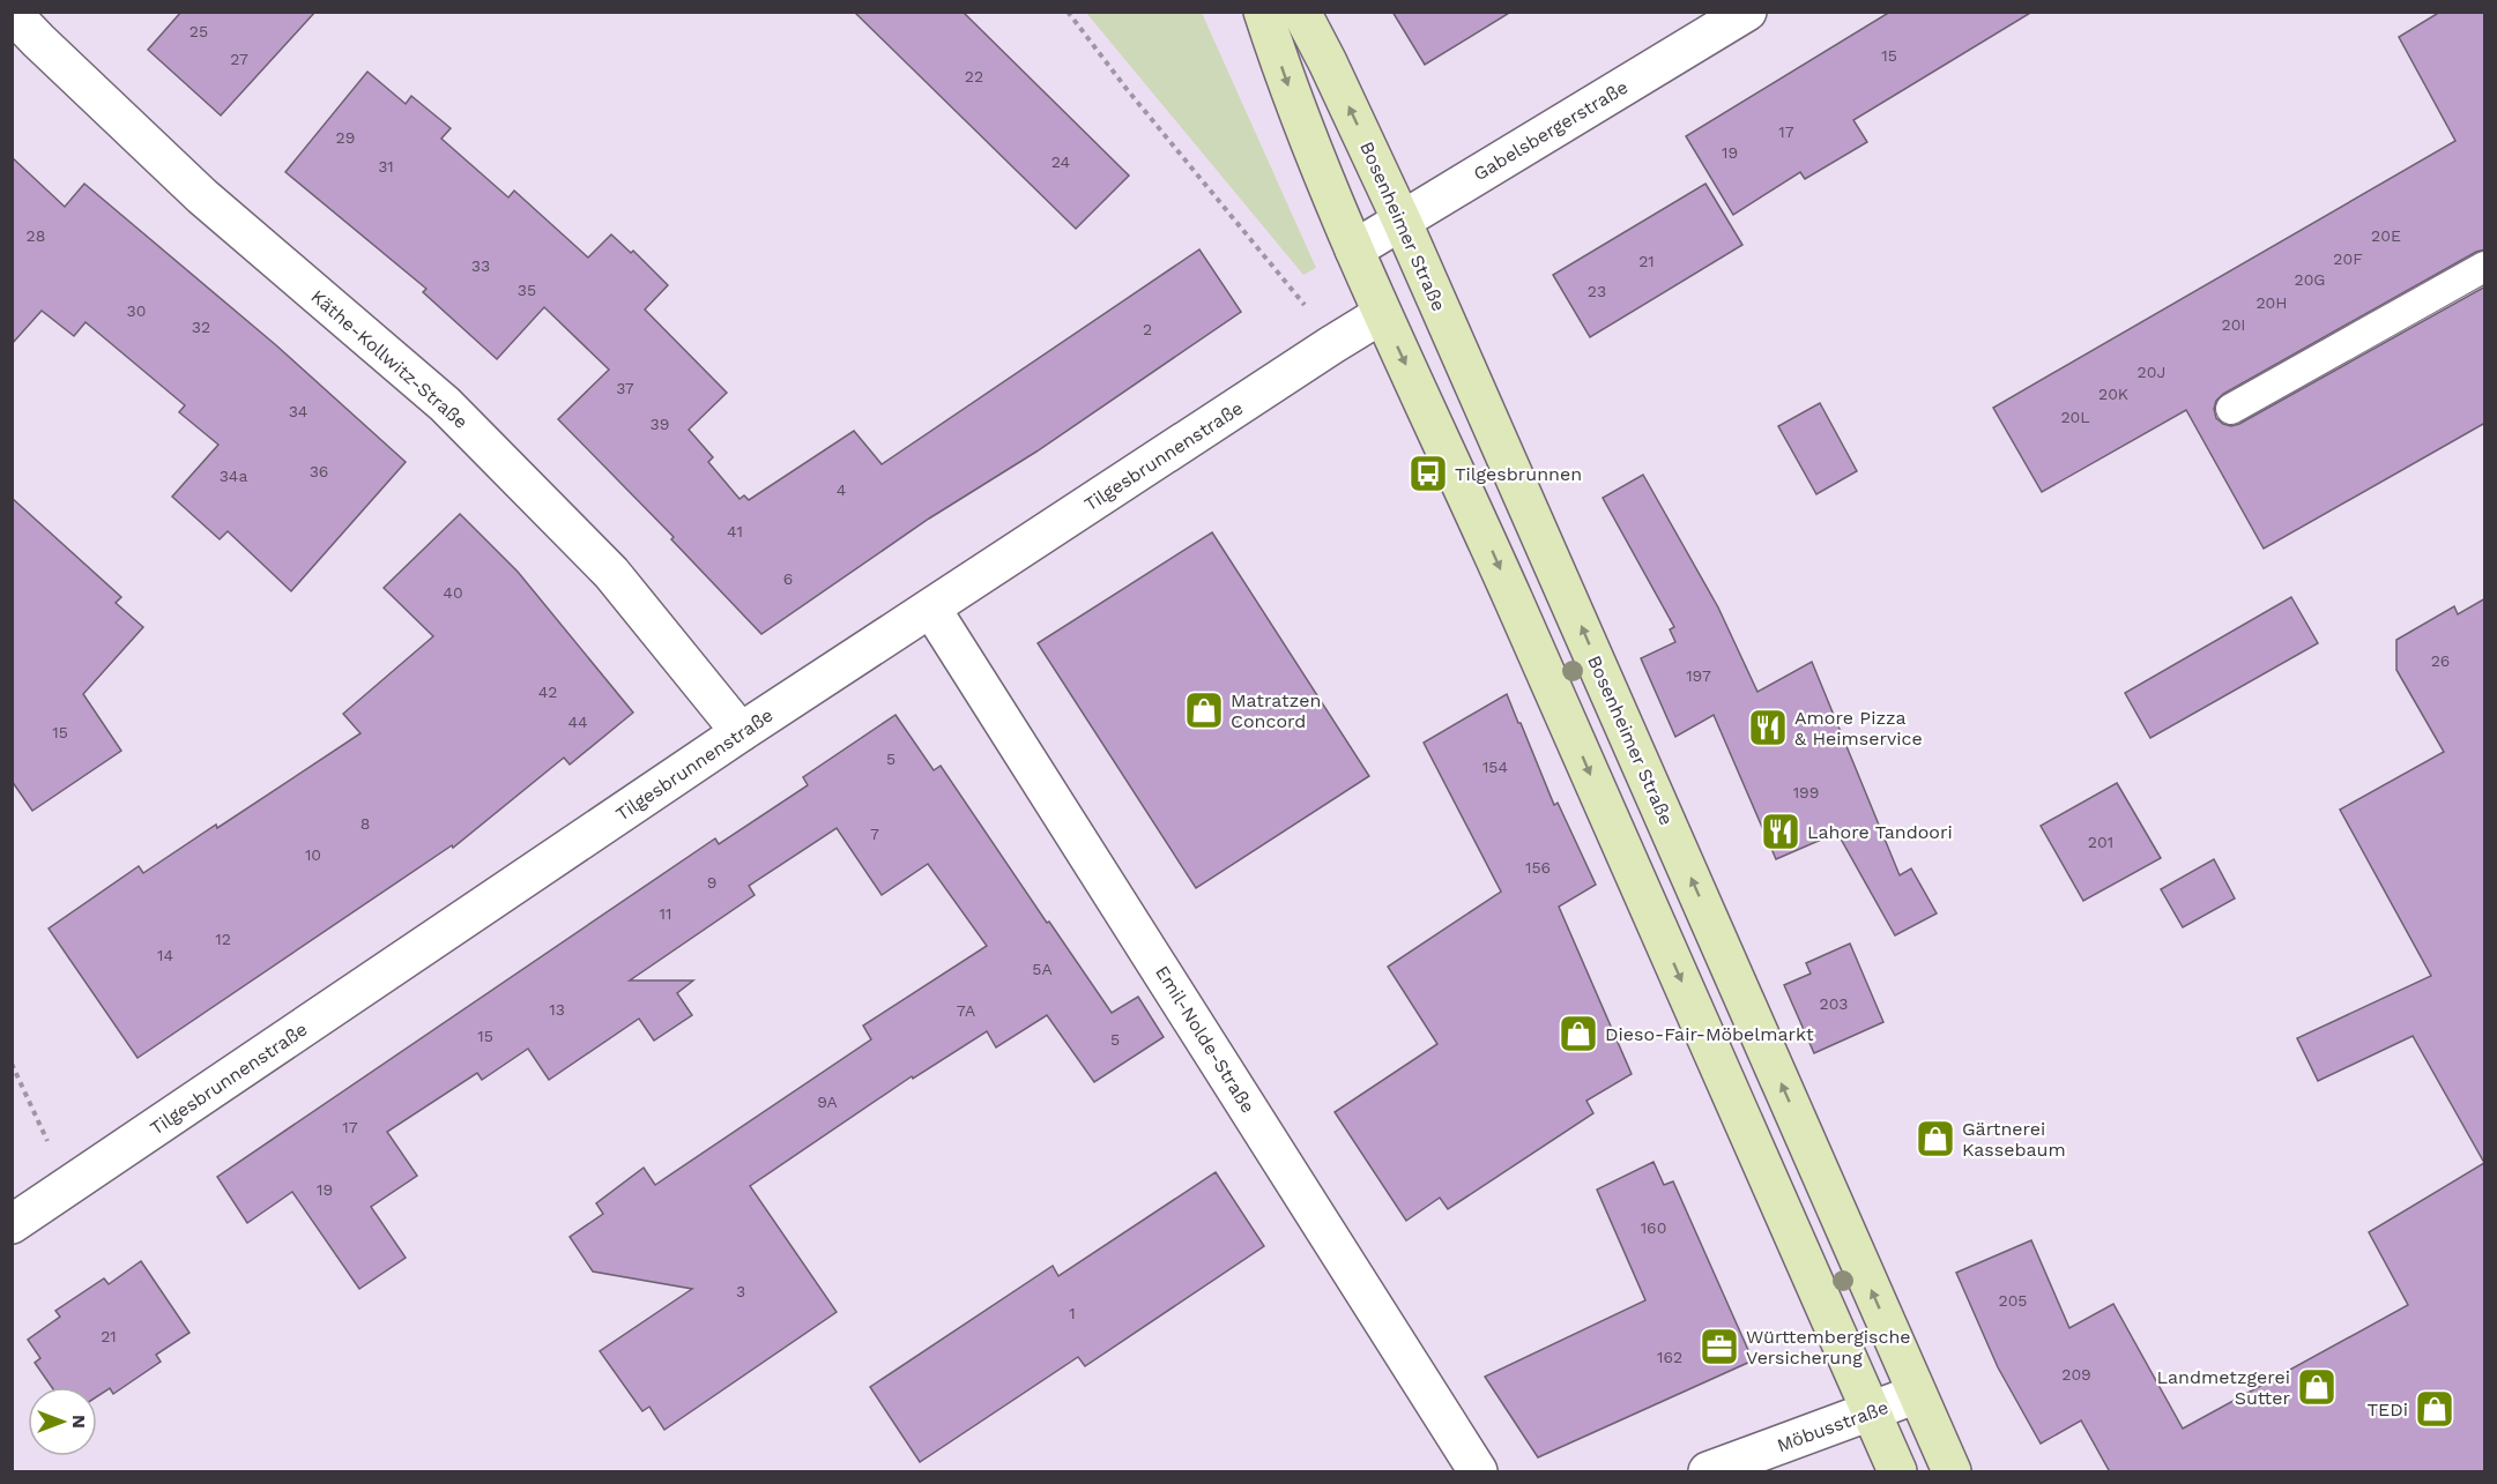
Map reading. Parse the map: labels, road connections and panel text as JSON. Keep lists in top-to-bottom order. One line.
{"streets":{"street":["Gabelsbergerstraße","Bosenheimer Straße","Käthe-Kollwitz-Straße","Tilgesbrunnenstraße","Emil-Nolde-Straße","Möbusstraße"]},"crossings":[["Gabelsbergerstraße","Bosenheimer Straße"],["Bosenheimer Straße","Möbusstraße"],["Käthe-Kollwitz-Straße","Tilgesbrunnenstraße"],["Tilgesbrunnenstraße","Emil-Nolde-Straße"]],"places":{"bus stop":["Tilgesbrunnen"],"shop":["Matratzen Concord","Dieso-Fair-Möbelmarkt","Gärtnerei Kassebaum","Landmetzgerei Sutter","TEDi"],"restaurant":["Amore Pizza & Heimservice","Lahore Tandoori"],"office":["Württembergische Versicherung"]},"house_numbers":["25","15","27","22","17","29","19","24","31","28","20E","20F","21","33","20G","35","23","20H","30","20I","32","2","20J","37","20K","34","20L","39","36","34a","4","41","6","40","26","197","42","44","15","5","154","199","8","7","201","10","156","9","11","12","14","5A","203","13","7A","15","5","9A","17","19","160","3","205","1","21","162","209"],"north":"right"}
